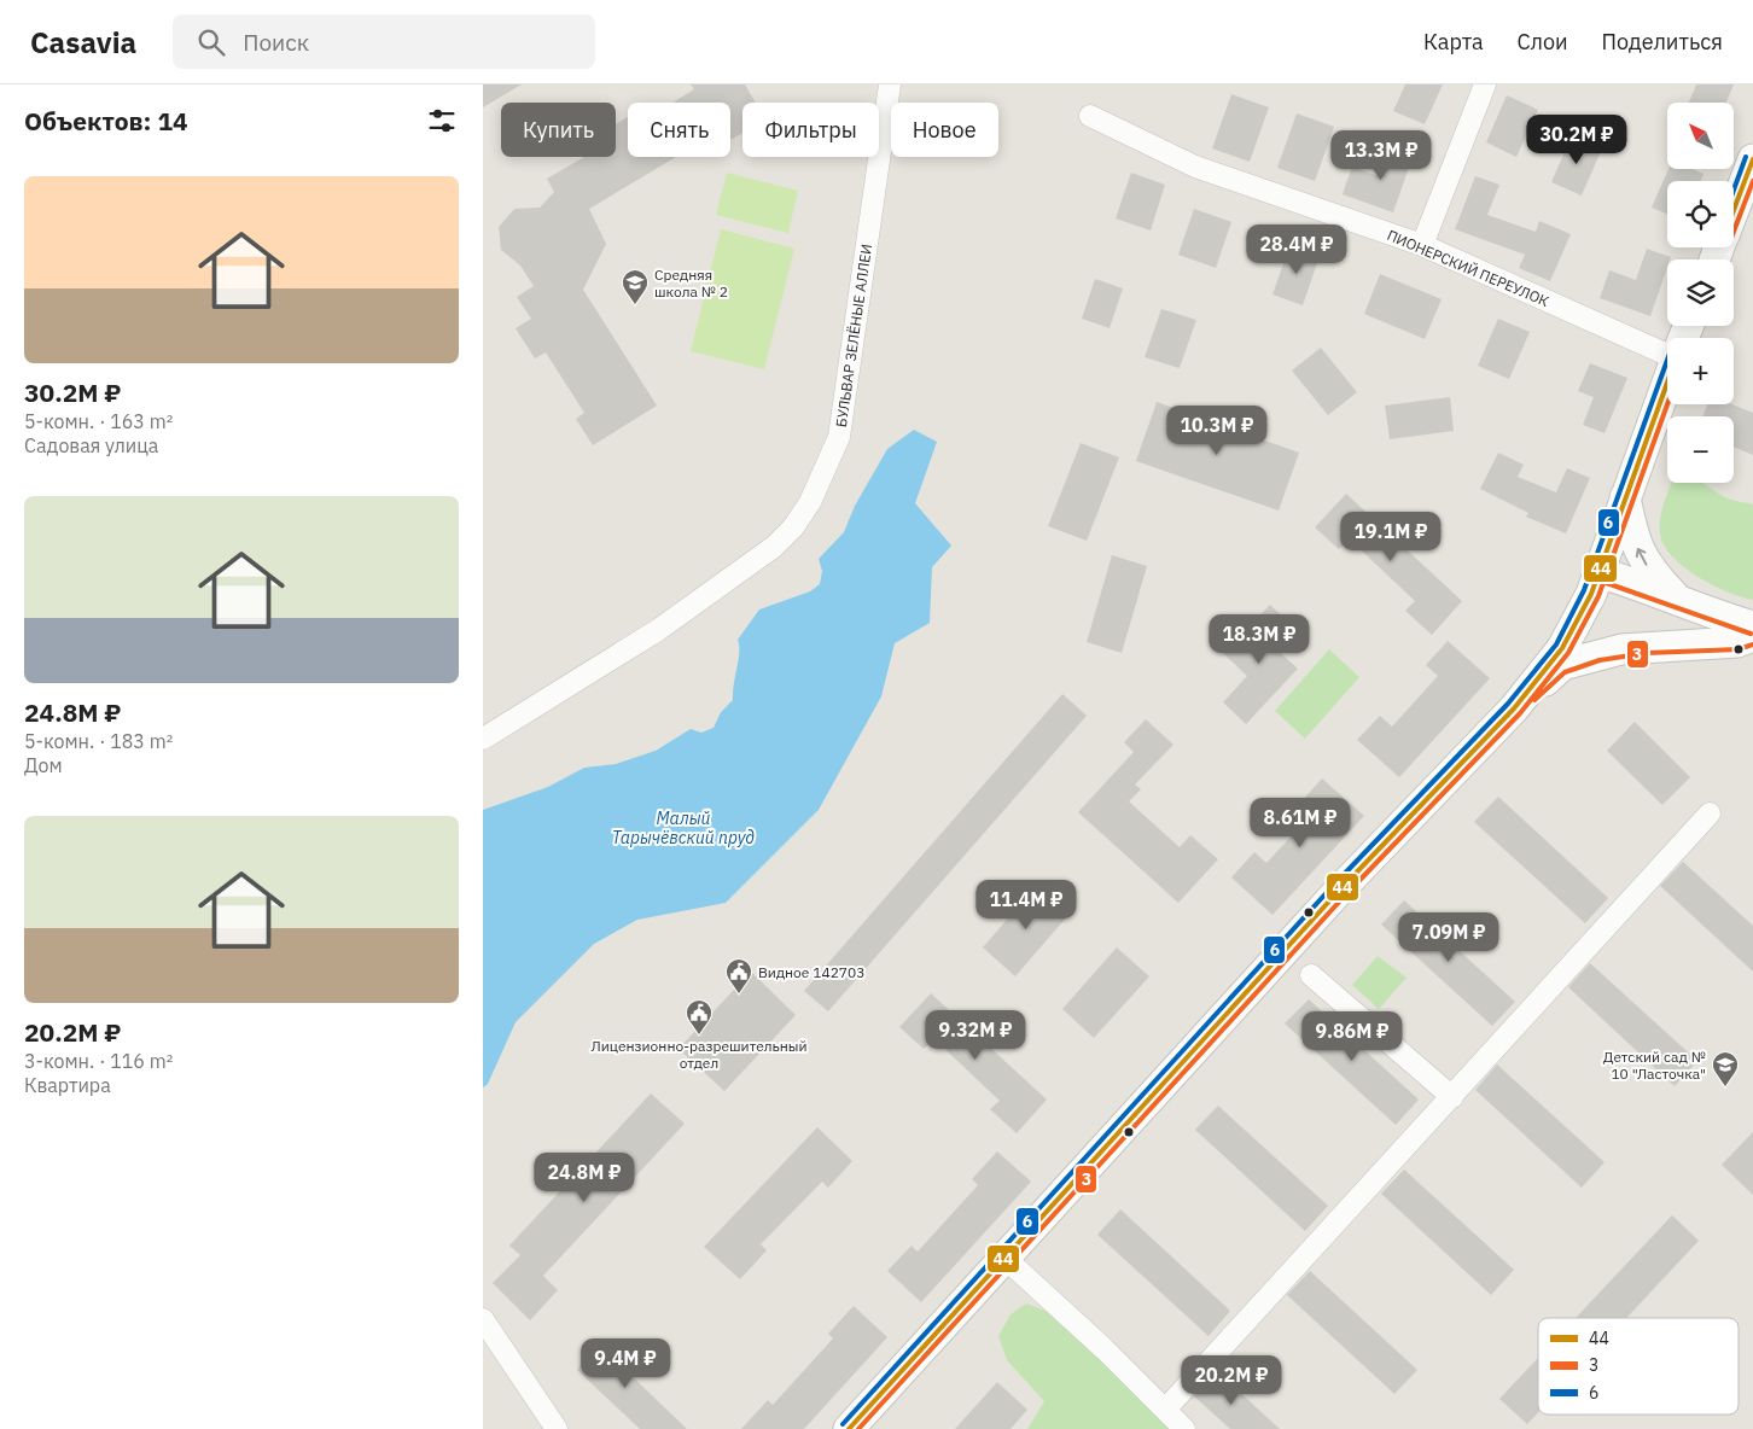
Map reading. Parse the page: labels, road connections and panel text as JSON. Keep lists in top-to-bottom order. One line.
{"streets":{"street":["ПИОНЕРСКИЙ ПЕРЕУЛОК","БУЛЬВАР ЗЕЛЁНЫЕ АЛЛЕИ"]},"water":["Малый Тарычёвский пруд"],"places":{"school or university":["Средняя школа № 2","Детский сад № 10 \"Ласточка\""],"public building":["Видное 142703","Лицензионно-разрешительный отдел"]},"lines":["transit line 6","transit line 44","transit line 3"],"legend":["44","3","6"],"north":"top left","page":{"header":"Casavia","search":"Поиск","nav":["Карта","Слои","Поделиться"],"heading":"Объектов: 14","map_buttons":["+","−"],"chip":["Купить","Снять","Фильтры","Новое"],"price":["30.2M ₽","13.3M ₽","28.4M ₽","10.3M ₽","19.1M ₽","18.3M ₽","8.61M ₽","11.4M ₽","7.09M ₽","9.32M ₽","9.86M ₽","24.8M ₽","9.4M ₽","20.2M ₽"],"list":[{"name":"30.2M ₽","note":"5-комн. · 163 m² · Садовая улица"},{"name":"24.8M ₽","note":"5-комн. · 183 m² · Дом"},{"name":"20.2M ₽","note":"3-комн. · 116 m² · Квартира"}]}}
